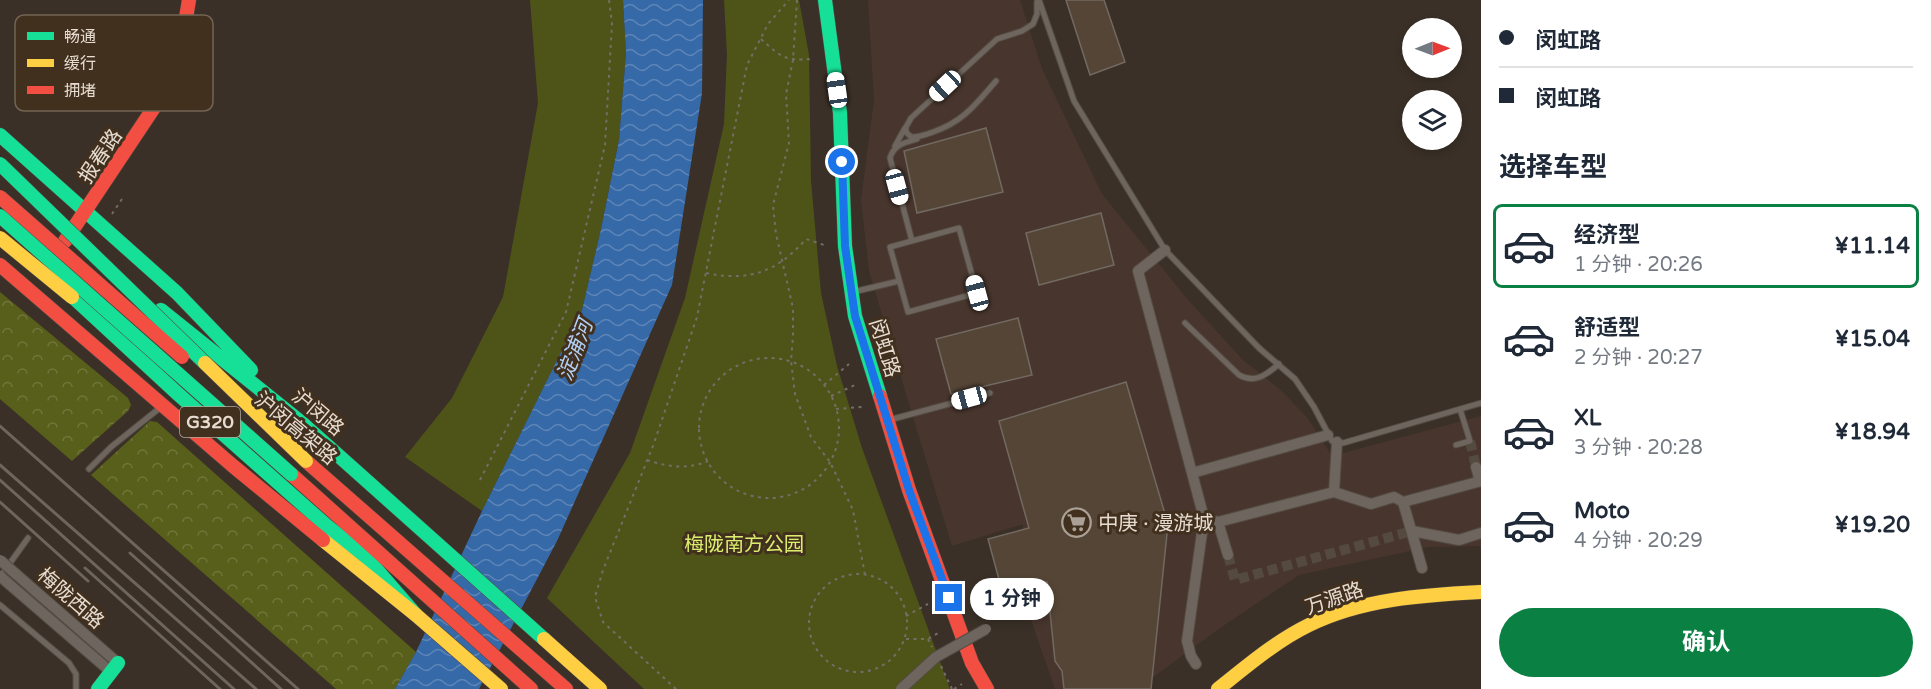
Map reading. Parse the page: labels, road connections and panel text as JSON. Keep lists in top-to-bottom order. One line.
{"streets":{"main road":["报春路","闵虹路","沪闵路","G320","沪闵高架路","万源路"],"street":["梅陇西路"]},"crossings":[["报春路","沪闵路"],["报春路","G320"]],"water":["淀浦河"],"parks":["梅陇南方公园"],"places":{"supermarket":["中庚 · 漫游城"]},"legend":["畅通","缓行","拥堵"],"north":"right","page":{"banner":["闵虹路","闵虹路"],"heading":"选择车型","list":[{"name":"经济型","note":"1 分钟 · 20:26","value":"¥11.14"},{"name":"舒适型","note":"2 分钟 · 20:27","value":"¥15.04"},{"name":"XL","note":"3 分钟 · 20:28","value":"¥18.94"},{"name":"Moto","note":"4 分钟 · 20:29","value":"¥19.20"}],"bubble":"1 分钟","buttons":"确认"}}
